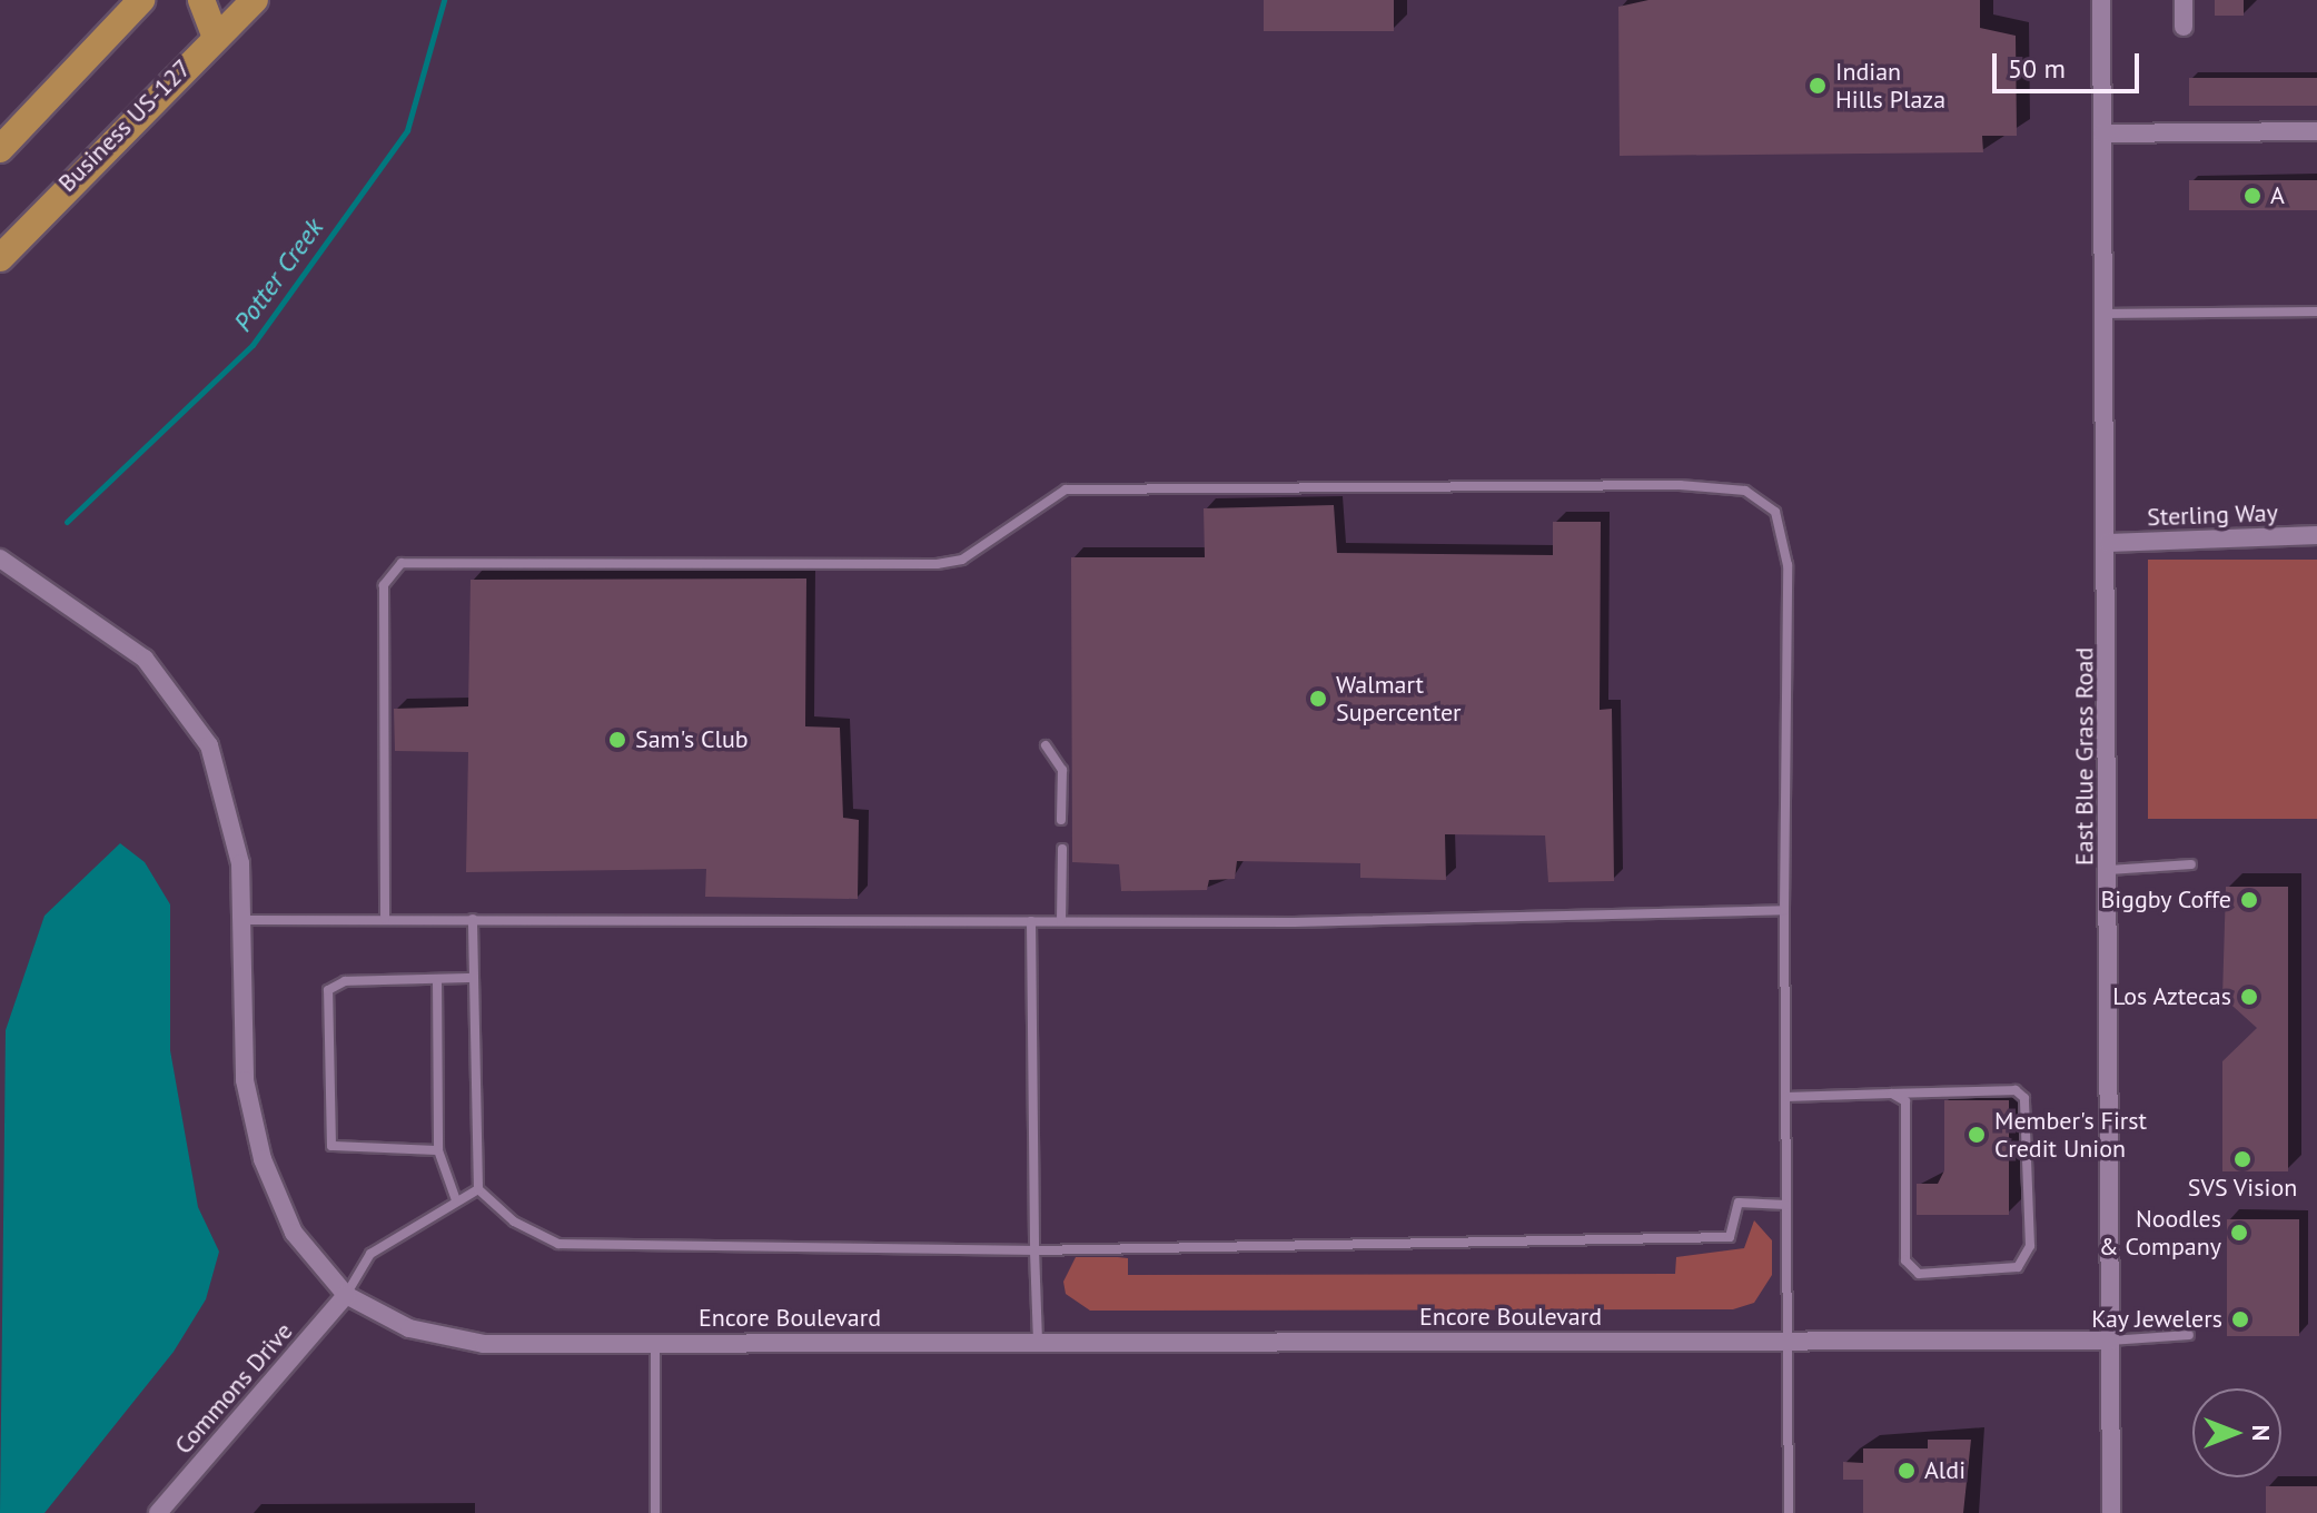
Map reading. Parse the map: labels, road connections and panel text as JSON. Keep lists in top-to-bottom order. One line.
{"streets":{"main road":["Business US-127"],"street":["Sterling Way","East Blue Grass Road","Encore Boulevard","Commons Drive"]},"crossings":[["Sterling Way","East Blue Grass Road"],["East Blue Grass Road","Encore Boulevard"],["Encore Boulevard","Commons Drive"]],"water":["Potter Creek"],"places":["Indian Hills Plaza","A","Walmart Supercenter","Sam's Club","Biggby Coffe","Los Aztecas","Member's First Credit Union","SVS Vision","Noodles & Company","Kay Jewelers","Aldi"],"scale_bar":"50 m","north":"right"}
